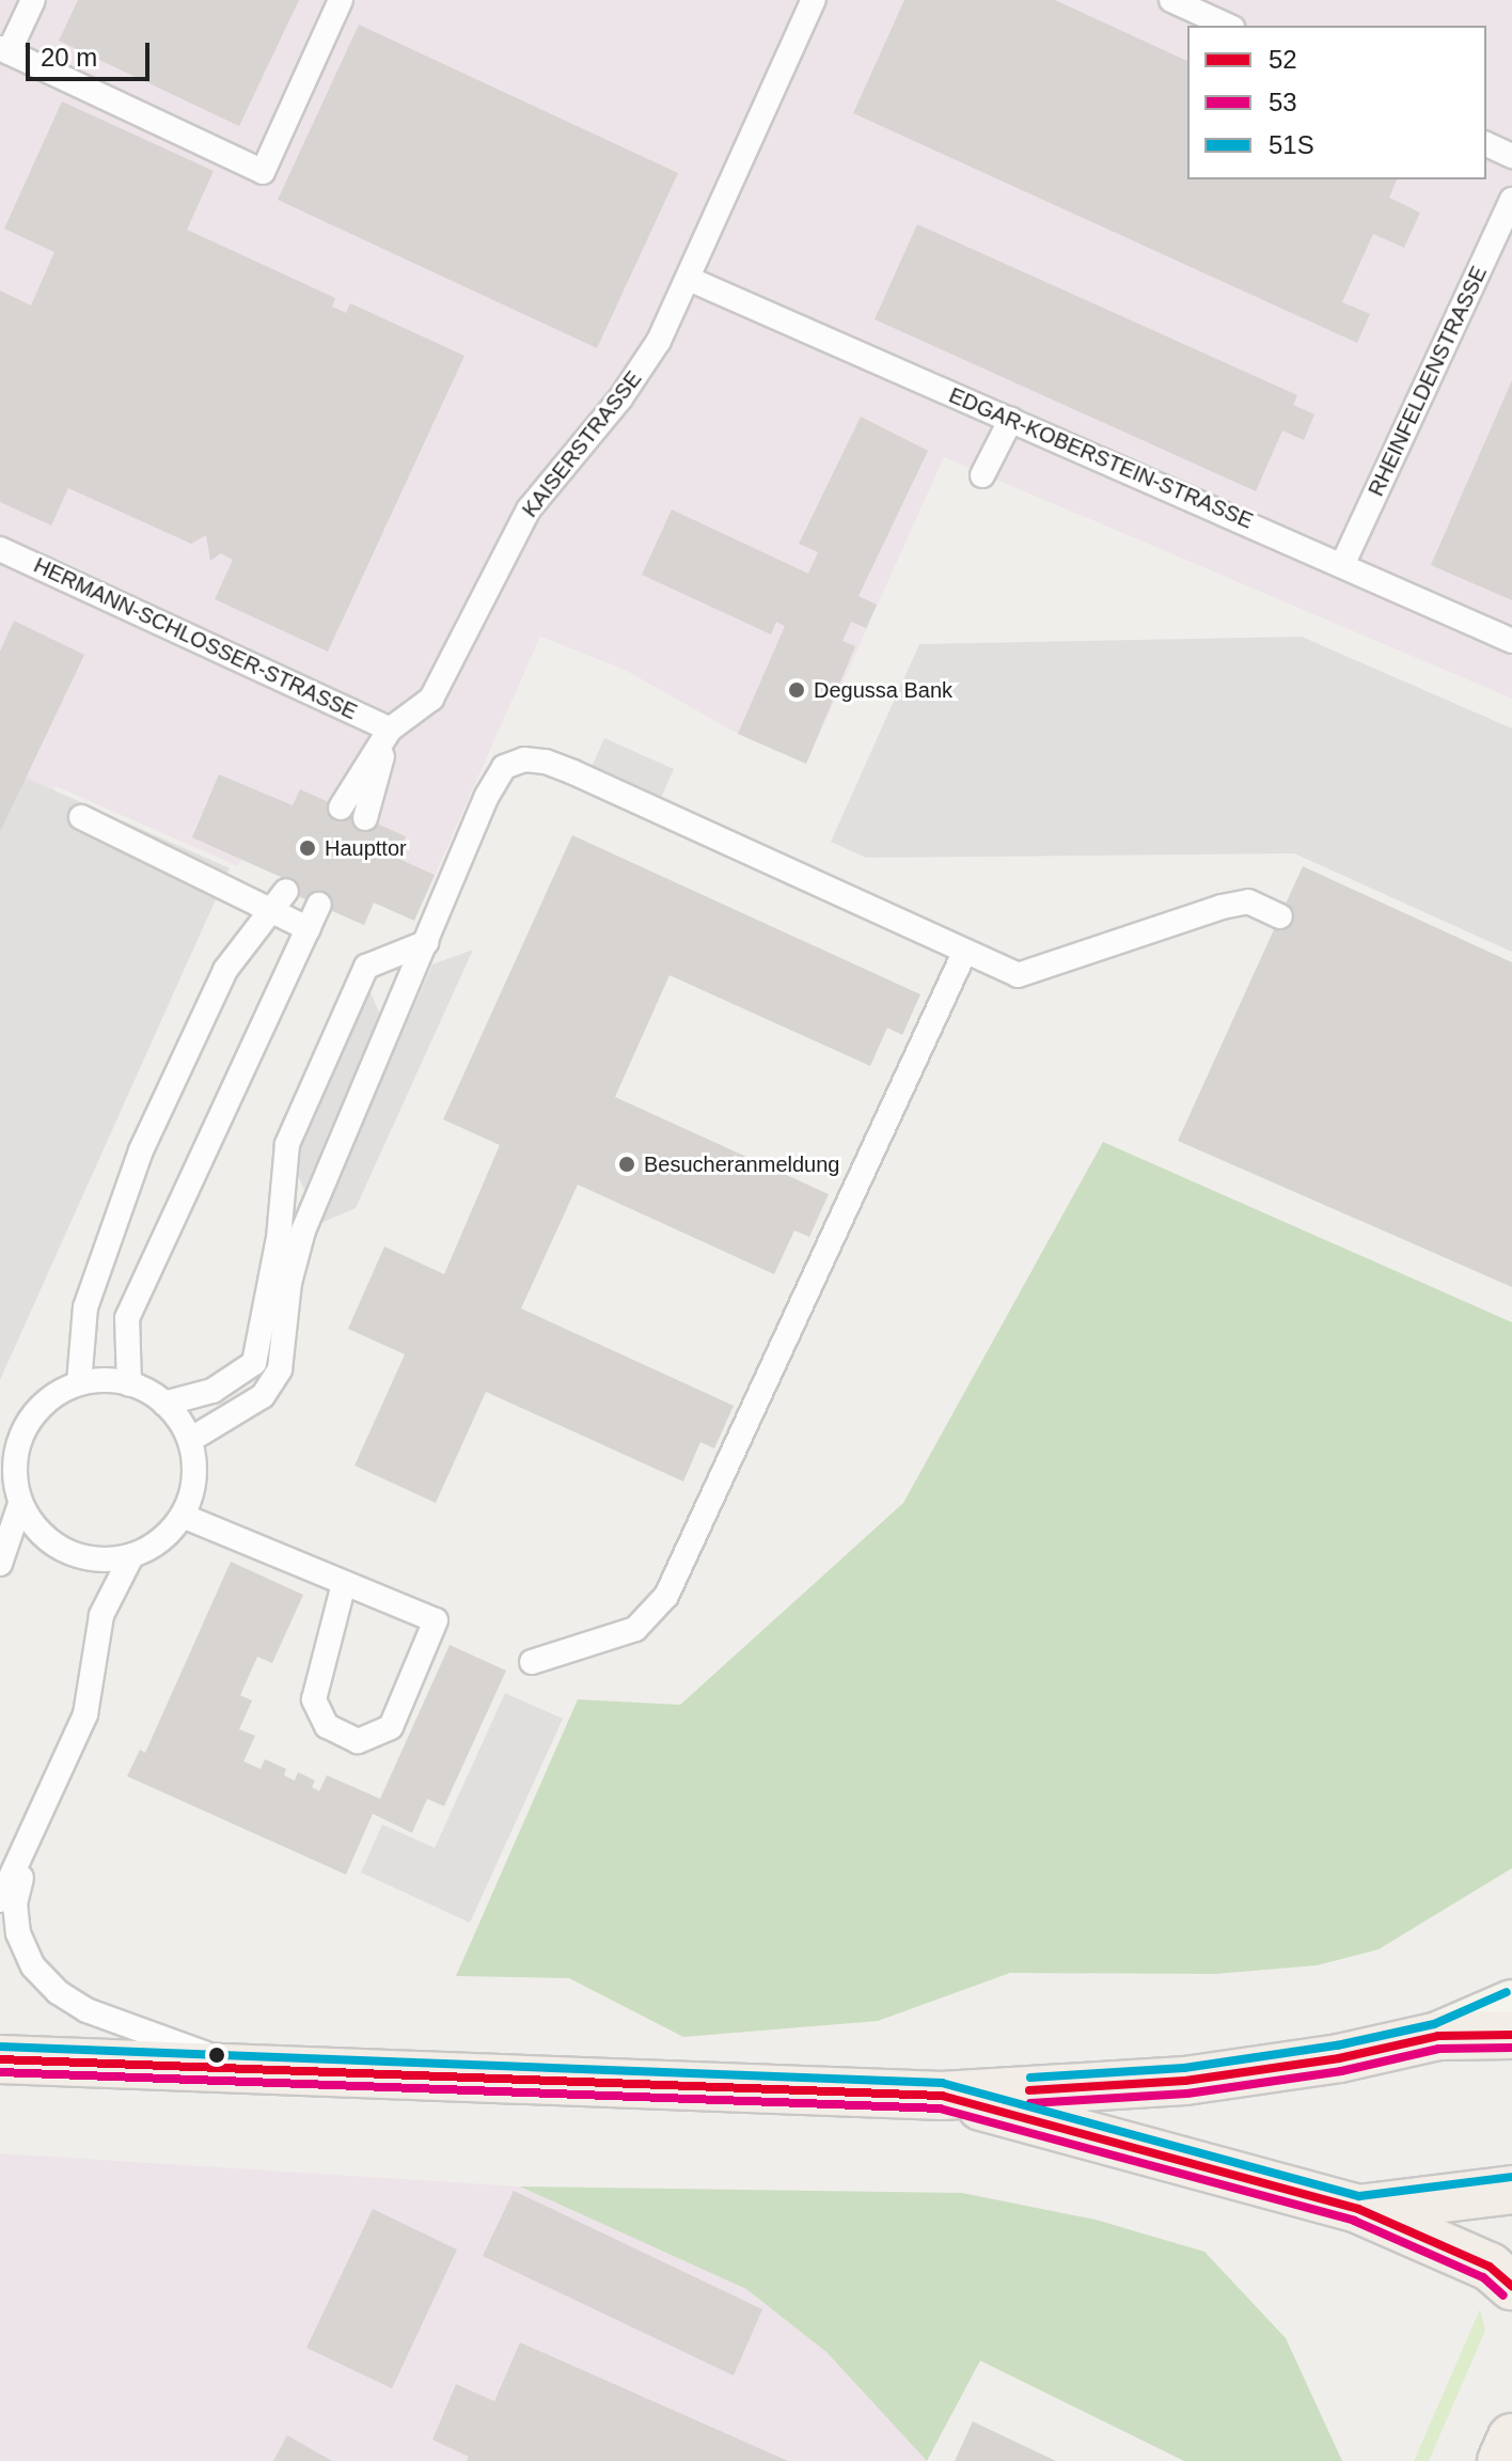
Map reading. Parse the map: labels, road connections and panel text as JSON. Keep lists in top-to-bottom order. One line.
{"streets":{"lane":["RHEINFELDENSTRASSE","KAISERSTRASSE","EDGAR-KOBERSTEIN-STRASSE","HERMANN-SCHLOSSER-STRASSE"]},"crossings":[["RHEINFELDENSTRASSE","EDGAR-KOBERSTEIN-STRASSE"],["KAISERSTRASSE","EDGAR-KOBERSTEIN-STRASSE"],["KAISERSTRASSE","HERMANN-SCHLOSSER-STRASSE"]],"places":["Degussa Bank","Haupttor","Besucheranmeldung"],"lines":["transit line 51S","transit line 52","transit line 53"],"legend":["52","53","51S"],"scale_bar":"20 m"}
